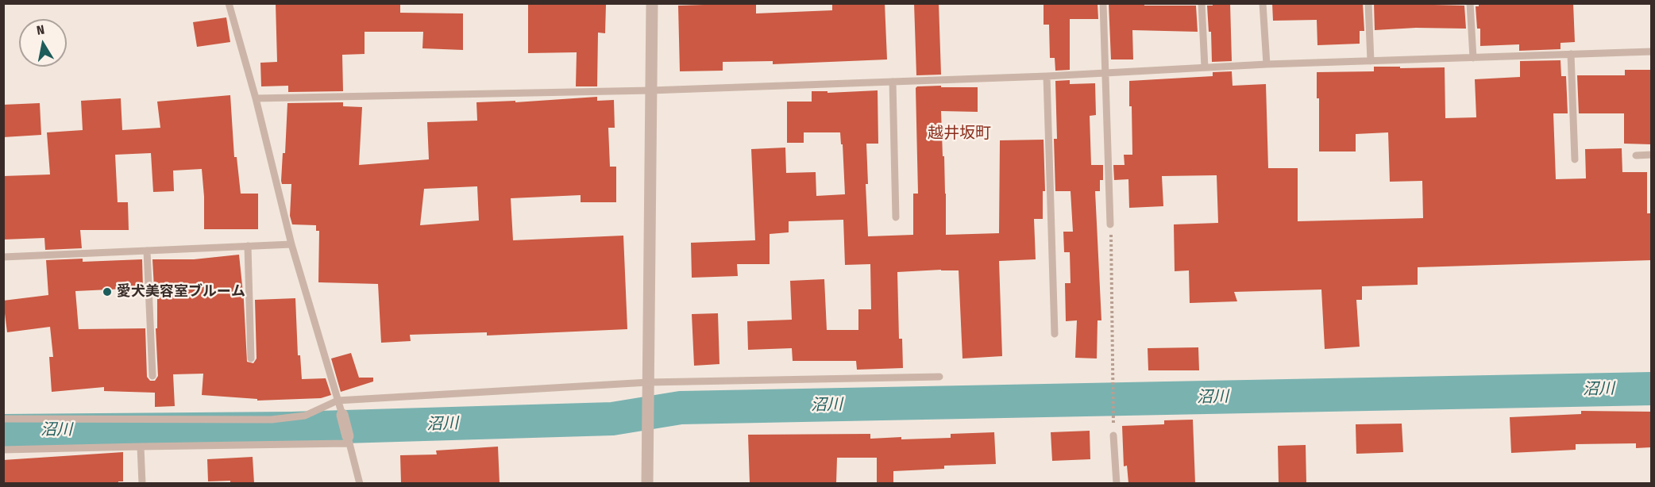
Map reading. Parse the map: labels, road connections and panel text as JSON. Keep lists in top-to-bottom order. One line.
{"districts":["越井坂町"],"water":["沼川"],"places":["愛犬美容室ブルーム"],"north":"top"}
